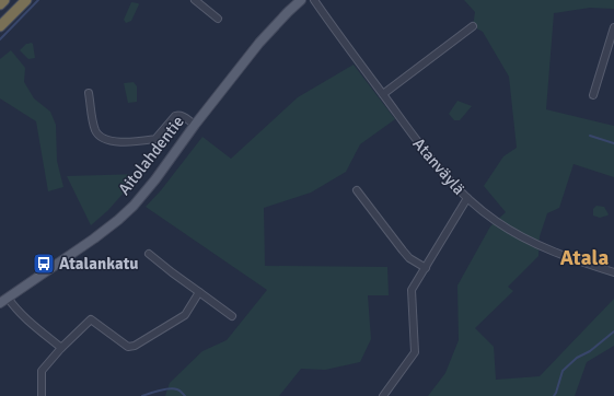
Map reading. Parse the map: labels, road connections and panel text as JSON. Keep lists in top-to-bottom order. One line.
{"streets":{"main road":["Aitolahdentie"],"street":["Atanväylä"]},"districts":["Atala"],"places":{"bus stop":["Atalankatu"]}}
